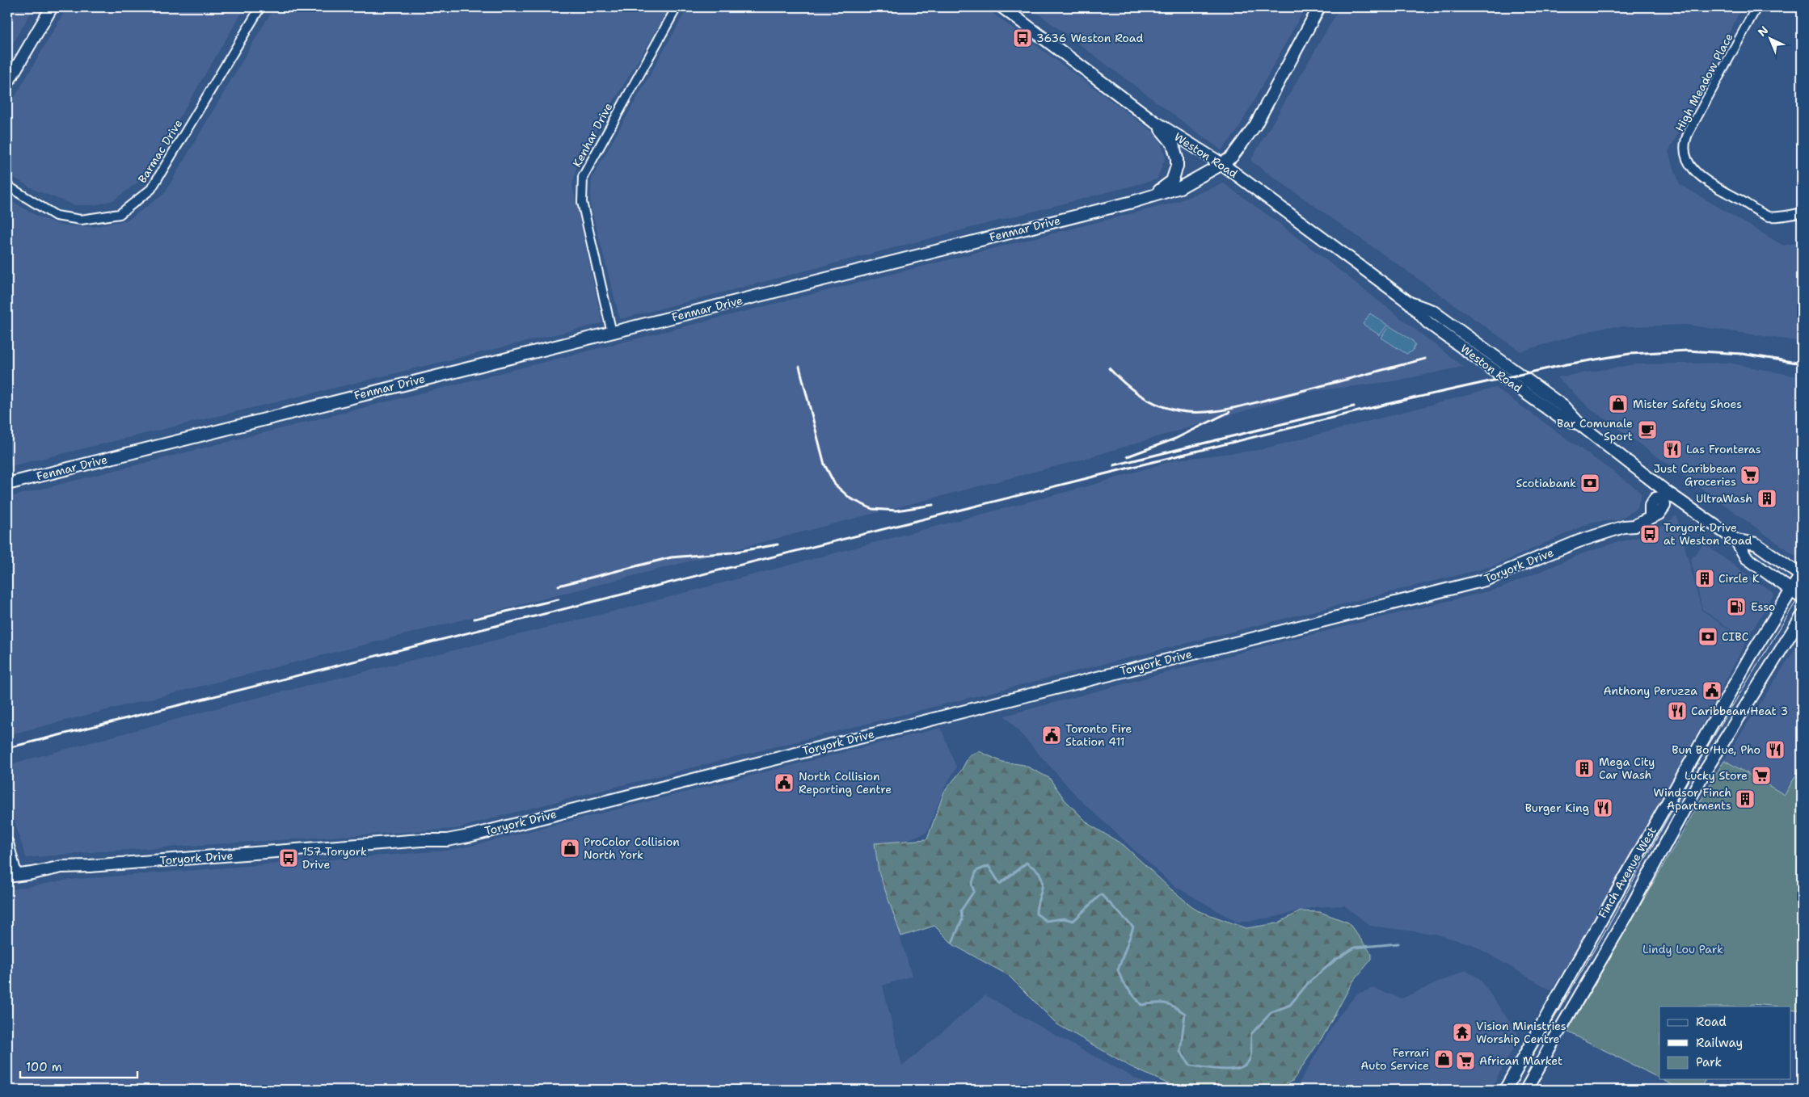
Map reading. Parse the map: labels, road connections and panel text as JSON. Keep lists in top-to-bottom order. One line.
{"streets":{"street":["High Meadow Place","Kenhar Drive","Barmac Drive","Weston Road","Fenmar Drive","Toryork Drive","Finch Avenue West"]},"crossings":[["Kenhar Drive","Fenmar Drive"],["Weston Road","Fenmar Drive"],["Weston Road","Toryork Drive"],["Weston Road","Finch Avenue West"]],"parks":["Lindy Lou Park"],"places":{"bus stop":["3636 Weston Road","Toryork Drive at Weston Road","157 Toryork Drive"],"shop":["Mister Safety Shoes","ProColor Collision North York","Ferrari Auto Service"],"cafe":["Bar Comunale Sport"],"restaurant":["Las Fronteras","Caribbean Heat 3","Bun Bo Hue, Pho","Burger King"],"supermarket":["Just Caribbean Groceries","Lucky Store","African Market"],"bank":["Scotiabank","CIBC"],"building":["UltraWash","Circle K","Mega City Car Wash","Windsor Finch Apartments"],"fuel station":["Esso"],"public building":["Anthony Peruzza","Toronto Fire Station 411","North Collision Reporting Centre"],"temple":["Vision Ministries Worship Centre"]},"legend":["Road","Railway","Park"],"scale_bar":"100 m","north":"top left"}
